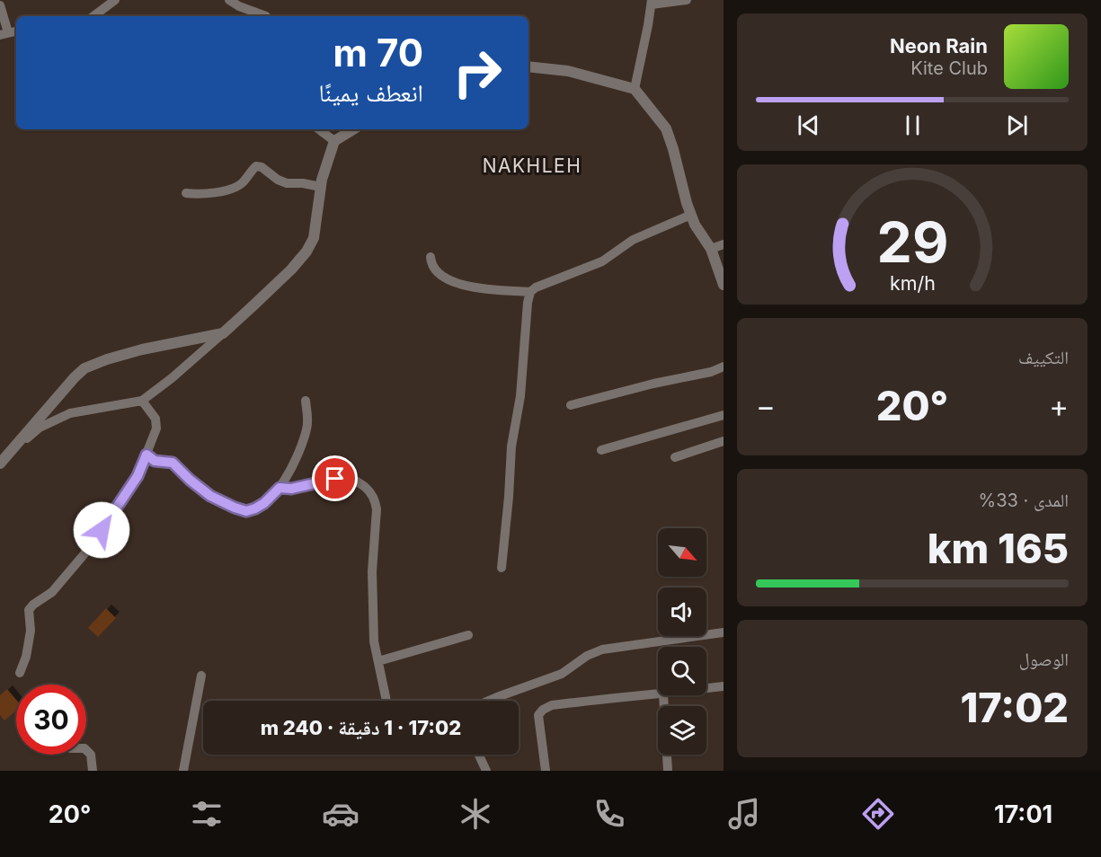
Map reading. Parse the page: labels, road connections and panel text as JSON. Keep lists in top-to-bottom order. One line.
{"districts":["NAKHLEH"],"north":"bottom right","page":{"turn":["70 m","انعطف يمينًا"],"song":["Neon Rain","Kite Club"],"tile":["التكييف",["المدى · 33%","165 km"],["الوصول","17:02"]],"heat":["−","20°","+"],"limit":"30","trip":"17:02 · 1 دقيقة · 240 m","tabs":["17:01","20°"],"gauge":["29","km/h"]}}
